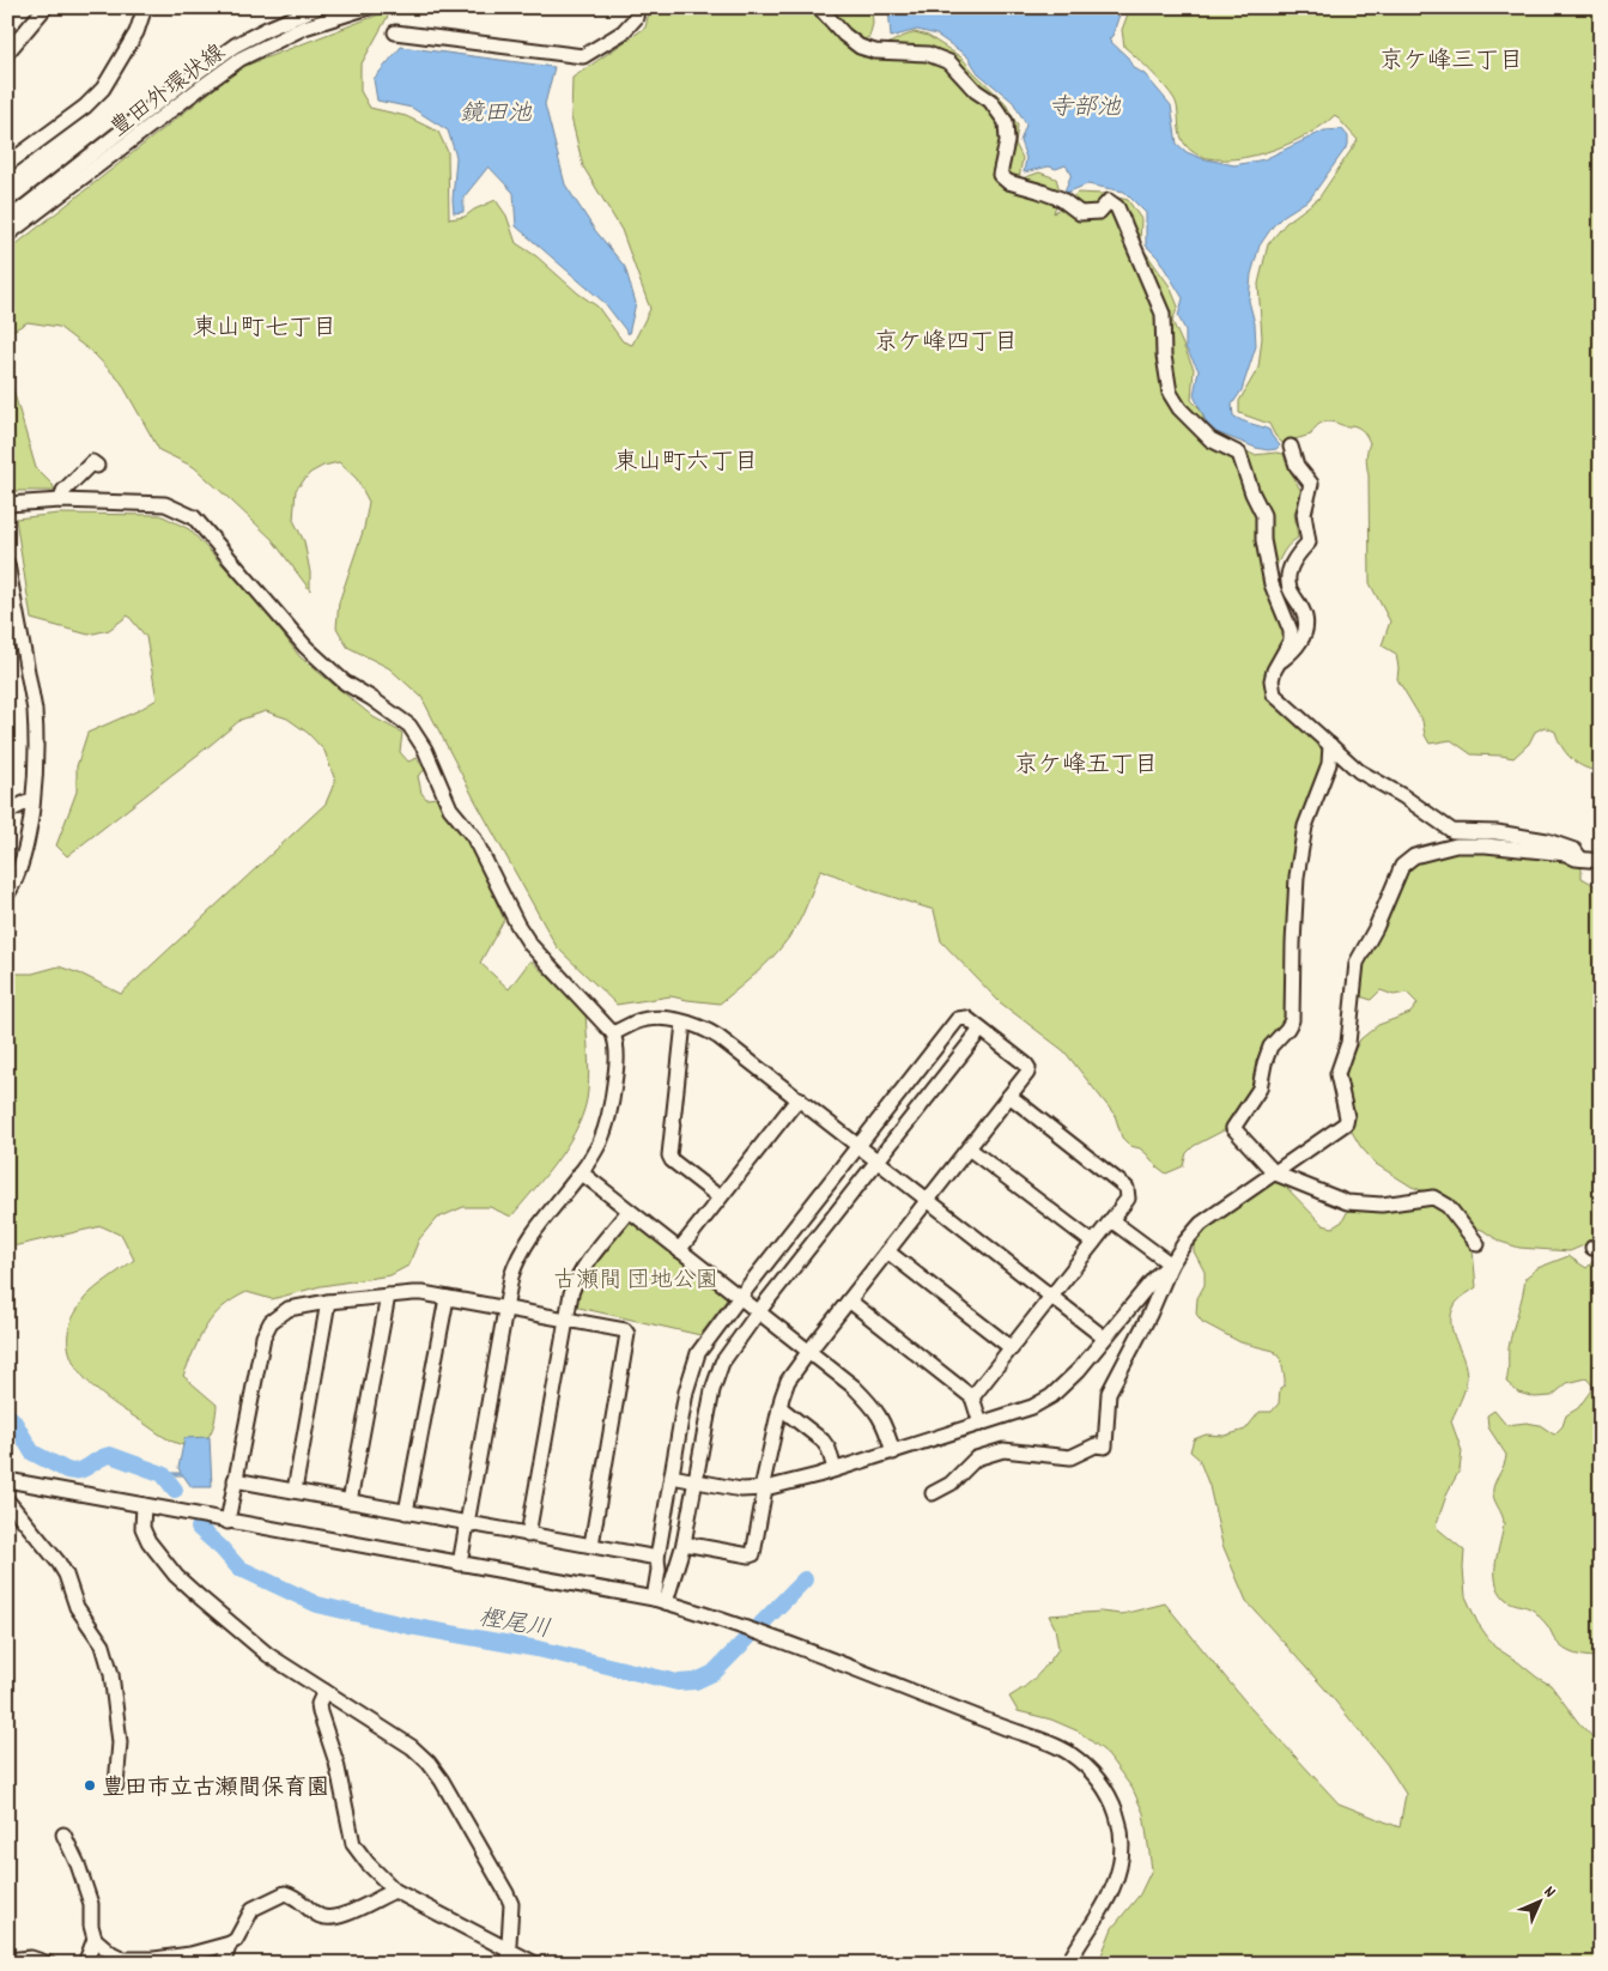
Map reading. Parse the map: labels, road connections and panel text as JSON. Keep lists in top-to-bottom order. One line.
{"streets":{"street":["豊田外環状線"]},"districts":["京ケ峰三丁目","東山町七丁目","京ケ峰四丁目","東山町六丁目","京ケ峰五丁目"],"water":["寺部池","鏡田池","樫尾川"],"parks":["古瀬間 団地公園"],"places":["豊田市立古瀬間保育園"],"north":"top right"}
